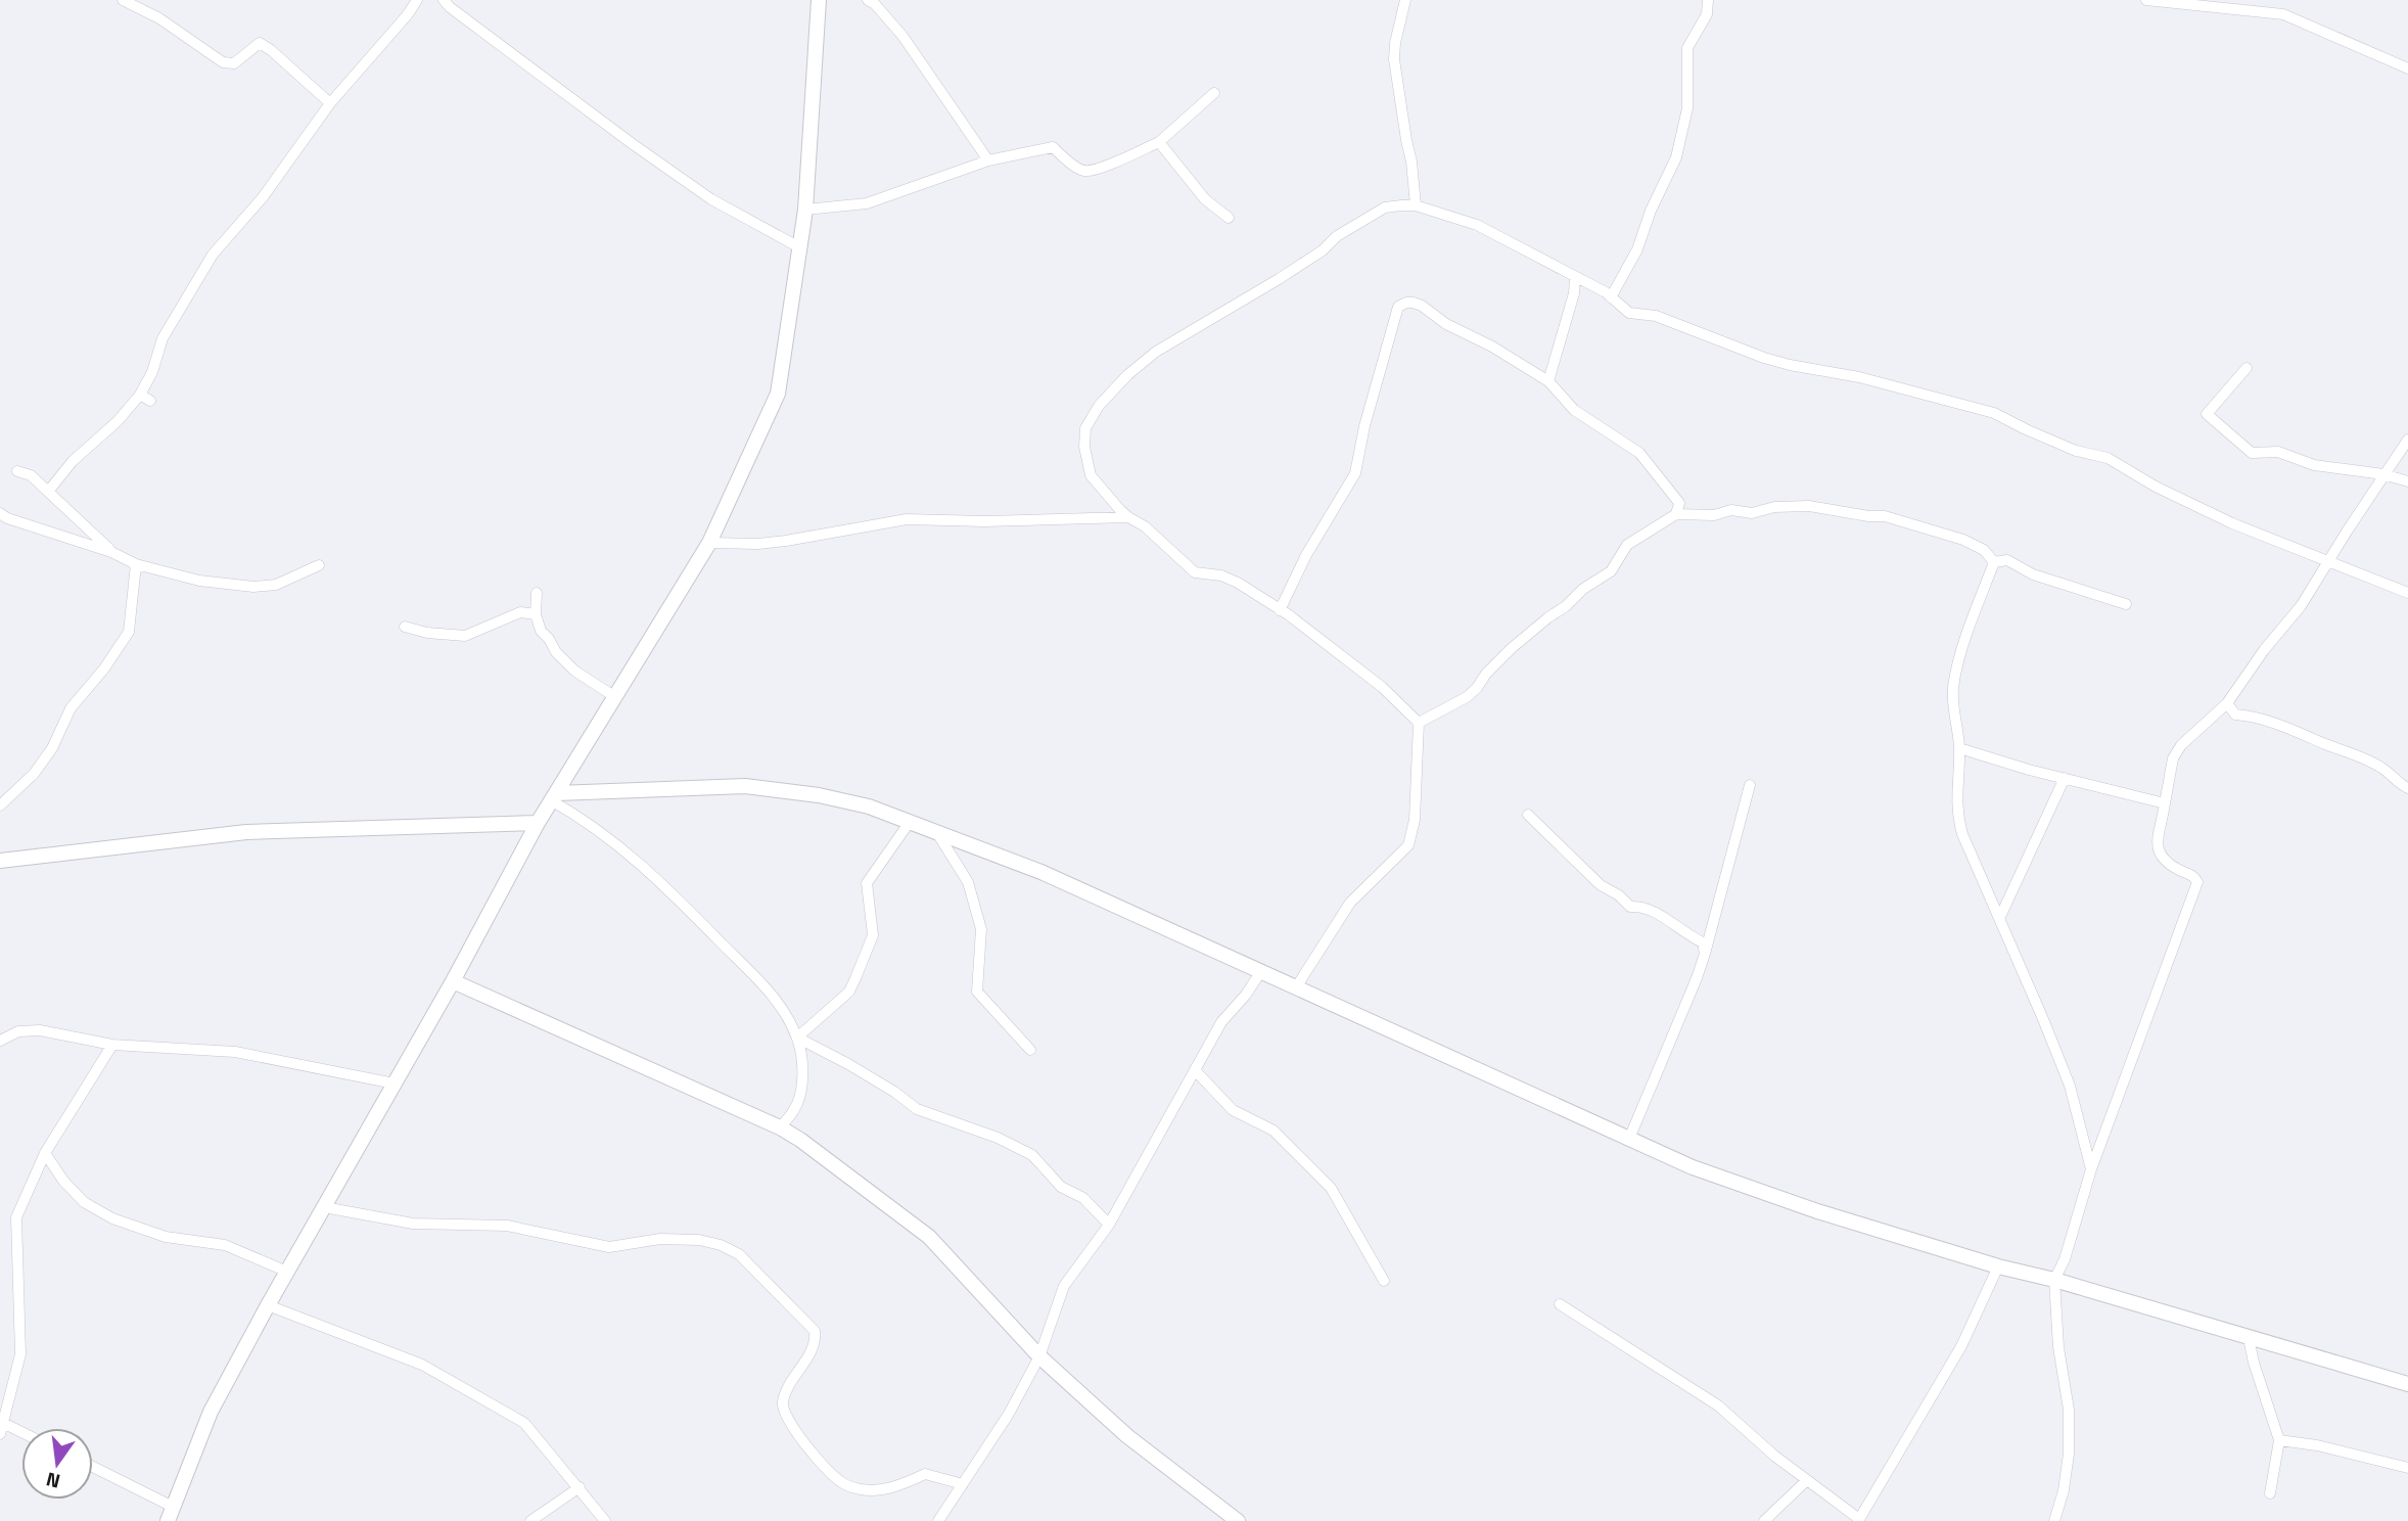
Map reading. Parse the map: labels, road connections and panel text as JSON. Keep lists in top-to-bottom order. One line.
{"north":"bottom"}
